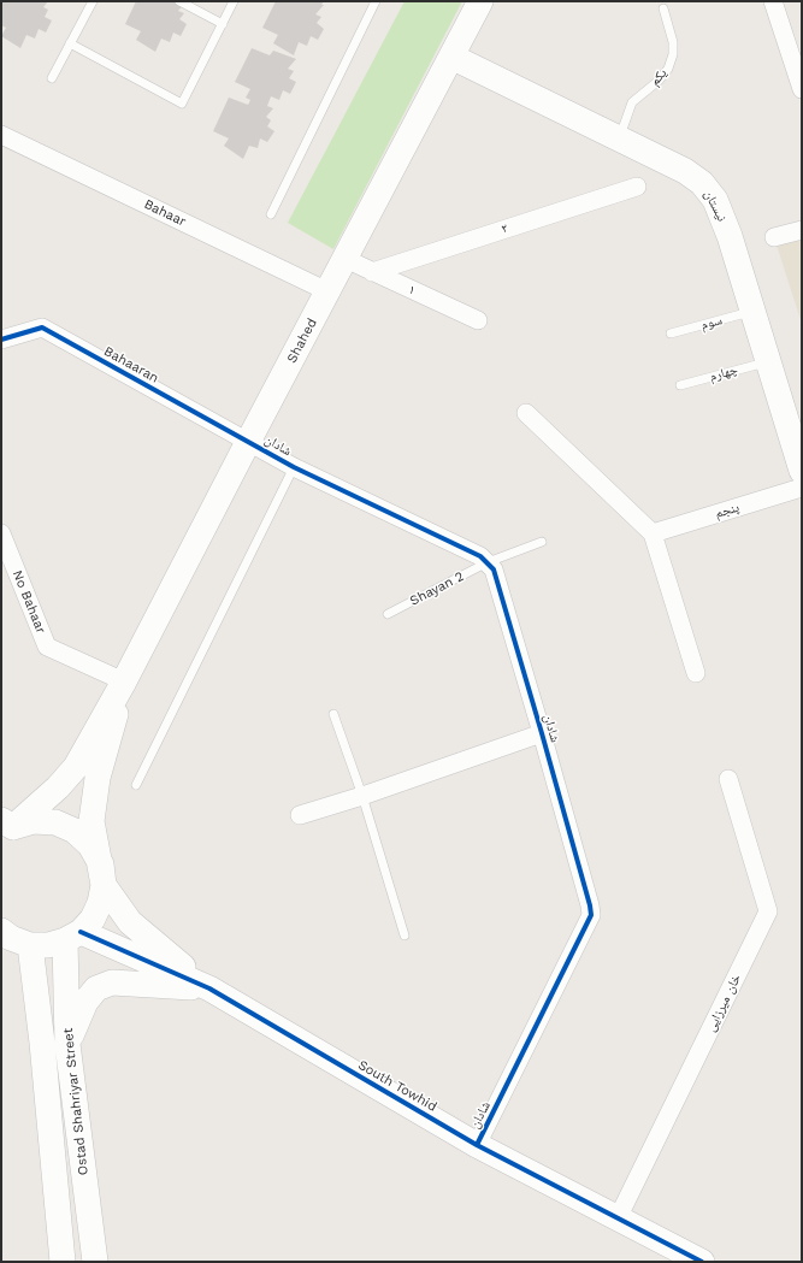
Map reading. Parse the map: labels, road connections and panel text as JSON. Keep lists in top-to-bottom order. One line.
{"streets":{"main road":["نيستان","Shahed","South Towhid","Ostad Shahriyar Street"],"street":["Bahaar","۲","۱","Bahaaran","شادان","پنجم","No Bahaar","خان میرزایی"],"lane":["یکم","سوم","چهارم","Shayan 2"]},"crossings":[["یکم","نيستان"],["نيستان","سوم"],["نيستان","Shahed"],["نيستان","چهارم"],["Bahaar","Shahed"],["۲","۱"],["۱","Shahed"],["Shahed","Bahaaran"],["Shahed","شادان"],["Shahed","No Bahaar"],["Bahaaran","شادان"],["شادان","Shayan 2"],["شادان","South Towhid"],["خان میرزایی","South Towhid"],["South Towhid","Ostad Shahriyar Street"]]}
